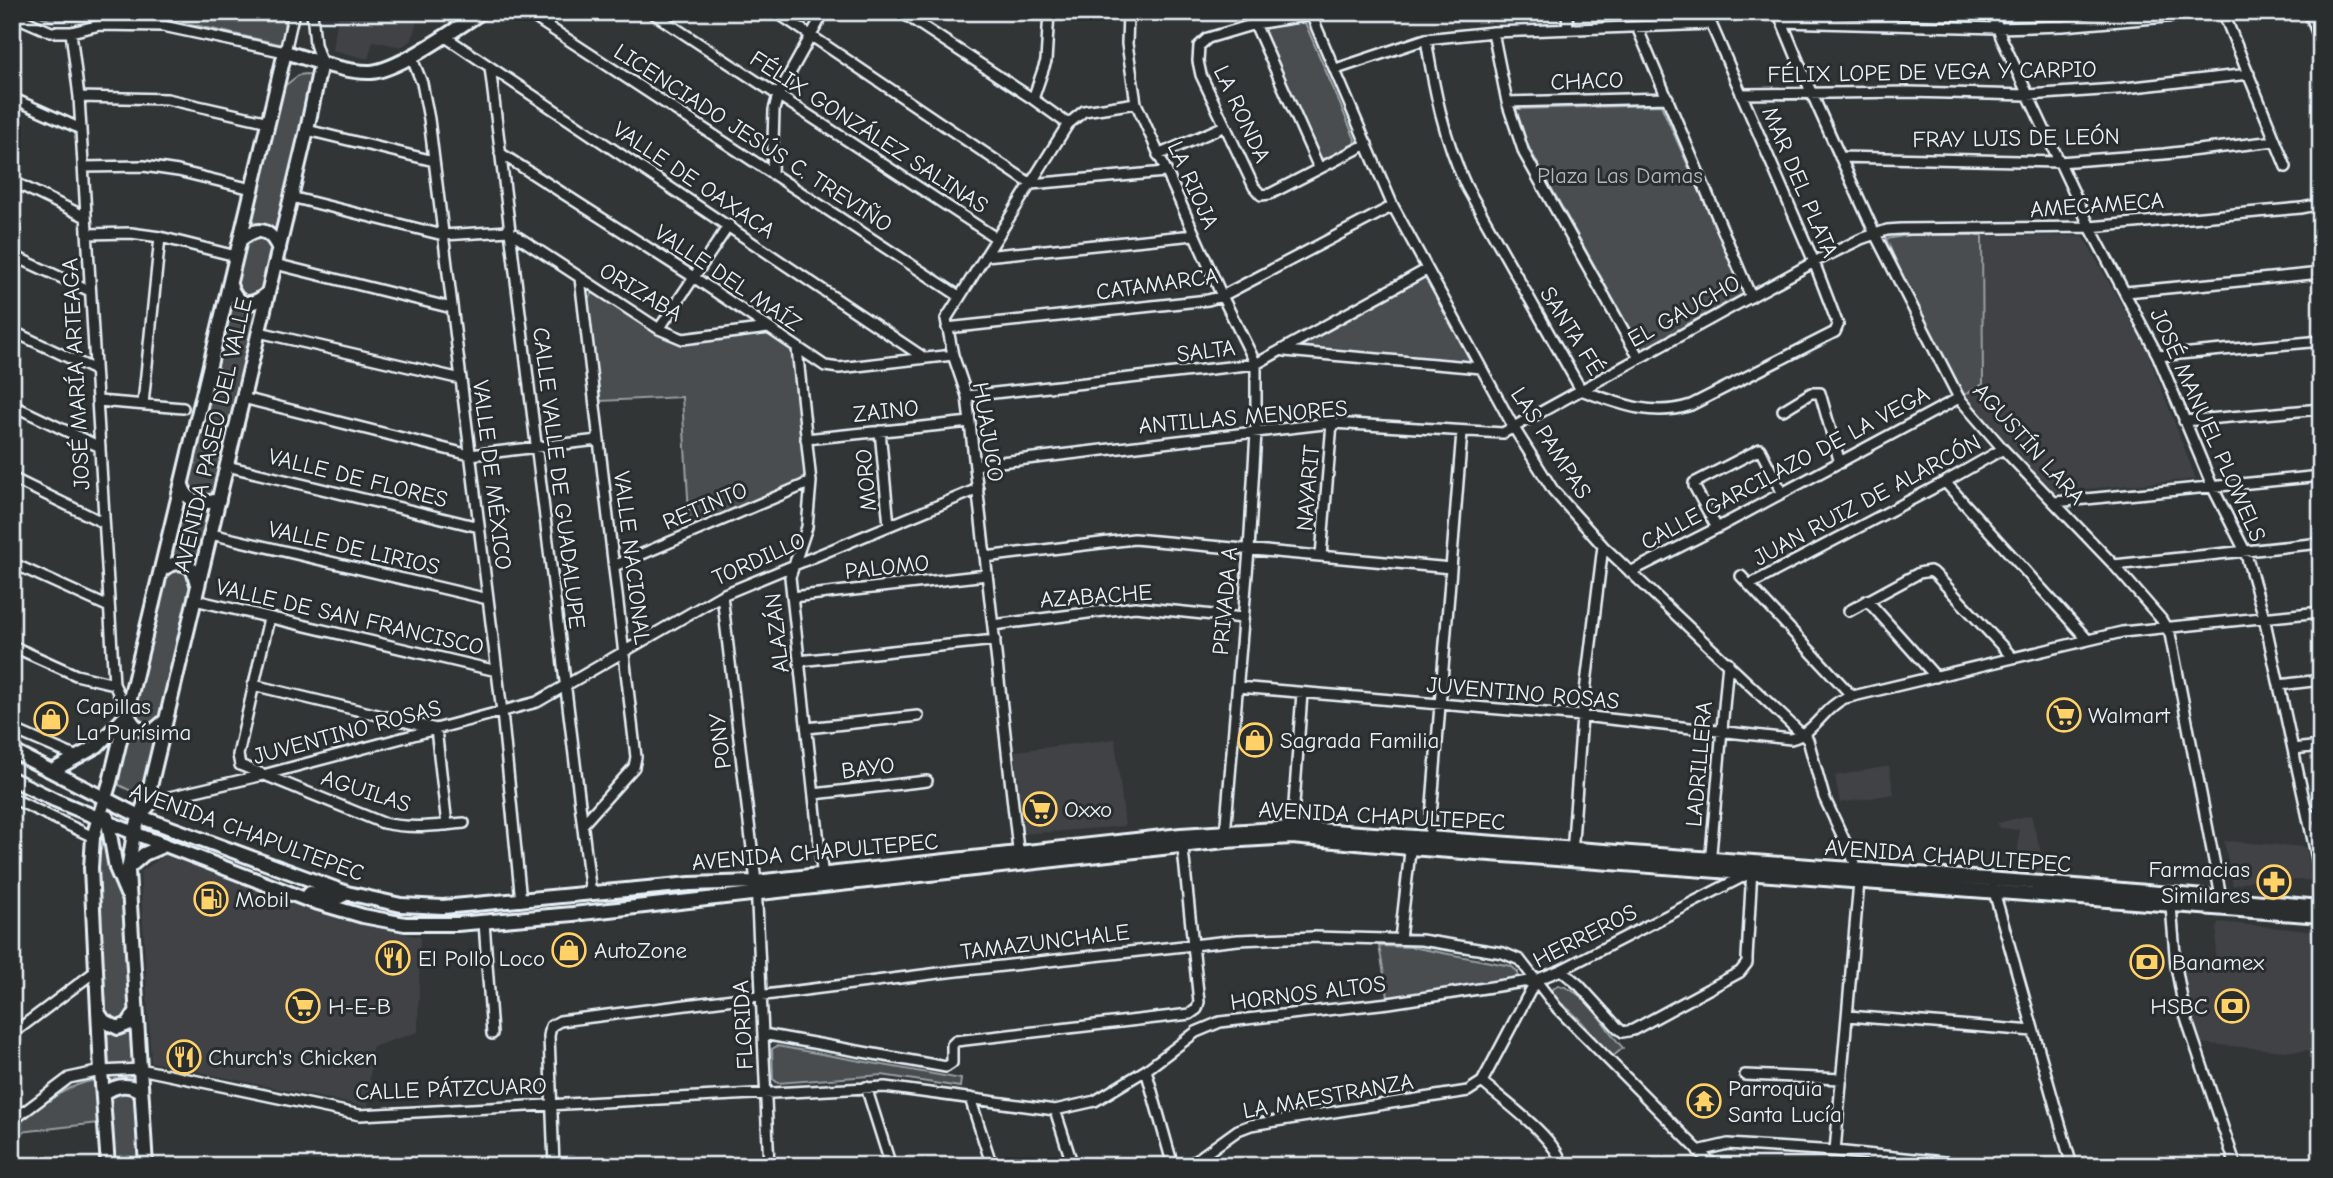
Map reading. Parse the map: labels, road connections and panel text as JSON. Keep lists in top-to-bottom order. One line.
{"streets":{"main road":["AVENIDA PASEO DEL VALLE","AVENIDA CHAPULTEPEC"],"street":["FÉLIX LOPE DE VEGA Y CARPIO","CHACO","LA RONDA","FÉLIX GONZÁLEZ SALINAS","LICENCIADO JESÚS C. TREVIÑO","FRAY LUIS DE LEÓN","VALLE DE OAXACA","MAR DEL PLATA","LA RIOJA","AMECAMECA","VALLE DEL MAÍZ","CATAMARCA","ORIZABA","EL GAUCHO","SANTA FÉ","SALTA","JOSÉ MARÍA ARTEAGA","ZAINO","ANTILLAS MENORES","JOSÉ MANUEL PLOWELS","HUAJUCO","LAS PAMPAS","AGUSTÍN LARA","CALLE GARCILAZO DE LA VEGA","VALLE DE MÉXICO","VALLE DE FLORES","CALLE VALLE DE GUADALUPE","MORO","NAYARIT","JUAN RUIZ DE ALARCÓN","RETINTO","VALLE DE LIRIOS","VALLE NACIONAL","TORDILLO","PALOMO","AZABACHE","PRIVADA A","VALLE DE SAN FRANCISCO","ALAZÁN","JUVENTINO ROSAS","PONY","LADRILLERA","BAYO","AGUILAS","HERREROS","TAMAZUNCHALE","HORNOS ALTOS","FLORIDA","CALLE PÁTZCUARO","LA MAESTRANZA"]},"crossings":[["FÉLIX LOPE DE VEGA Y CARPIO","MAR DEL PLATA"],["FÉLIX LOPE DE VEGA Y CARPIO","JOSÉ MANUEL PLOWELS"],["FÉLIX LOPE DE VEGA Y CARPIO","AGUSTÍN LARA"],["LA RONDA","LAS PAMPAS"],["FRAY LUIS DE LEÓN","JOSÉ MANUEL PLOWELS"],["FRAY LUIS DE LEÓN","AGUSTÍN LARA"],["VALLE DE OAXACA","VALLE DEL MAÍZ"],["VALLE DE OAXACA","CALLE VALLE DE GUADALUPE"],["MAR DEL PLATA","EL GAUCHO"],["MAR DEL PLATA","SANTA FÉ"],["LA RIOJA","CATAMARCA"],["LA RIOJA","SALTA"],["LA RIOJA","PRIVADA A"],["AMECAMECA","EL GAUCHO"],["AMECAMECA","JOSÉ MANUEL PLOWELS"],["AMECAMECA","AGUSTÍN LARA"],["VALLE DEL MAÍZ","ORIZABA"],["VALLE DEL MAÍZ","HUAJUCO"],["VALLE DEL MAÍZ","CALLE VALLE DE GUADALUPE"],["VALLE DEL MAÍZ","ALAZÁN"],["CATAMARCA","HUAJUCO"],["CATAMARCA","LAS PAMPAS"],["ORIZABA","CALLE VALLE DE GUADALUPE"],["ORIZABA","VALLE NACIONAL"],["EL GAUCHO","SANTA FÉ"],["EL GAUCHO","ANTILLAS MENORES"],["EL GAUCHO","LAS PAMPAS"],["EL GAUCHO","AGUSTÍN LARA"],["SALTA","HUAJUCO"],["SALTA","LAS PAMPAS"],["SALTA","PRIVADA A"],["JOSÉ MARÍA ARTEAGA","AVENIDA PASEO DEL VALLE"],["ZAINO","HUAJUCO"],["ZAINO","MORO"],["ZAINO","ALAZÁN"],["ANTILLAS MENORES","HUAJUCO"],["ANTILLAS MENORES","LAS PAMPAS"],["ANTILLAS MENORES","NAYARIT"],["ANTILLAS MENORES","PRIVADA A"],["HUAJUCO","TORDILLO"],["HUAJUCO","PALOMO"],["HUAJUCO","AZABACHE"],["HUAJUCO","AVENIDA CHAPULTEPEC"],["AVENIDA PASEO DEL VALLE","VALLE DE FLORES"],["AVENIDA PASEO DEL VALLE","VALLE DE LIRIOS"],["AVENIDA PASEO DEL VALLE","VALLE DE SAN FRANCISCO"],["AVENIDA PASEO DEL VALLE","JUVENTINO ROSAS"],["AVENIDA PASEO DEL VALLE","AVENIDA CHAPULTEPEC"],["AVENIDA PASEO DEL VALLE","CALLE PÁTZCUARO"],["LAS PAMPAS","CALLE GARCILAZO DE LA VEGA"],["LAS PAMPAS","JUVENTINO ROSAS"],["LAS PAMPAS","LADRILLERA"],["LAS PAMPAS","AVENIDA CHAPULTEPEC"],["AGUSTÍN LARA","CALLE GARCILAZO DE LA VEGA"],["AGUSTÍN LARA","JUAN RUIZ DE ALARCÓN"],["AGUSTÍN LARA","AVENIDA CHAPULTEPEC"],["VALLE DE MÉXICO","VALLE DE FLORES"],["VALLE DE MÉXICO","VALLE DE LIRIOS"],["VALLE DE MÉXICO","VALLE DE SAN FRANCISCO"],["VALLE DE MÉXICO","JUVENTINO ROSAS"],["VALLE DE MÉXICO","AVENIDA CHAPULTEPEC"],["CALLE VALLE DE GUADALUPE","VALLE NACIONAL"],["CALLE VALLE DE GUADALUPE","TORDILLO"],["CALLE VALLE DE GUADALUPE","JUVENTINO ROSAS"],["CALLE VALLE DE GUADALUPE","AVENIDA CHAPULTEPEC"],["MORO","TORDILLO"],["RETINTO","VALLE NACIONAL"],["RETINTO","ALAZÁN"],["VALLE NACIONAL","TORDILLO"],["TORDILLO","ALAZÁN"],["TORDILLO","JUVENTINO ROSAS"],["TORDILLO","PONY"],["PALOMO","ALAZÁN"],["AZABACHE","PRIVADA A"],["PRIVADA A","JUVENTINO ROSAS"],["PRIVADA A","AVENIDA CHAPULTEPEC"],["ALAZÁN","BAYO"],["ALAZÁN","AVENIDA CHAPULTEPEC"],["JUVENTINO ROSAS","LADRILLERA"],["JUVENTINO ROSAS","AGUILAS"],["JUVENTINO ROSAS","AVENIDA CHAPULTEPEC"],["PONY","AVENIDA CHAPULTEPEC"],["PONY","FLORIDA"],["LADRILLERA","AVENIDA CHAPULTEPEC"],["AVENIDA CHAPULTEPEC","HERREROS"],["AVENIDA CHAPULTEPEC","FLORIDA"],["HERREROS","TAMAZUNCHALE"],["HERREROS","HORNOS ALTOS"],["HERREROS","LA MAESTRANZA"],["TAMAZUNCHALE","HORNOS ALTOS"],["TAMAZUNCHALE","FLORIDA"],["TAMAZUNCHALE","CALLE PÁTZCUARO"],["HORNOS ALTOS","FLORIDA"],["HORNOS ALTOS","CALLE PÁTZCUARO"],["FLORIDA","CALLE PÁTZCUARO"]],"parks":["Plaza Las Damas"],"places":{"supermarket":["Walmart","Oxxo","H-E-B"],"shop":["Capillas La Purísima","Sagrada Familia","AutoZone"],"pharmacy":["Farmacias Similares"],"fuel station":["Mobil"],"restaurant":["El Pollo Loco","Church's Chicken"],"bank":["Banamex","HSBC"],"temple":["Parroquia Santa Lucía"]}}
